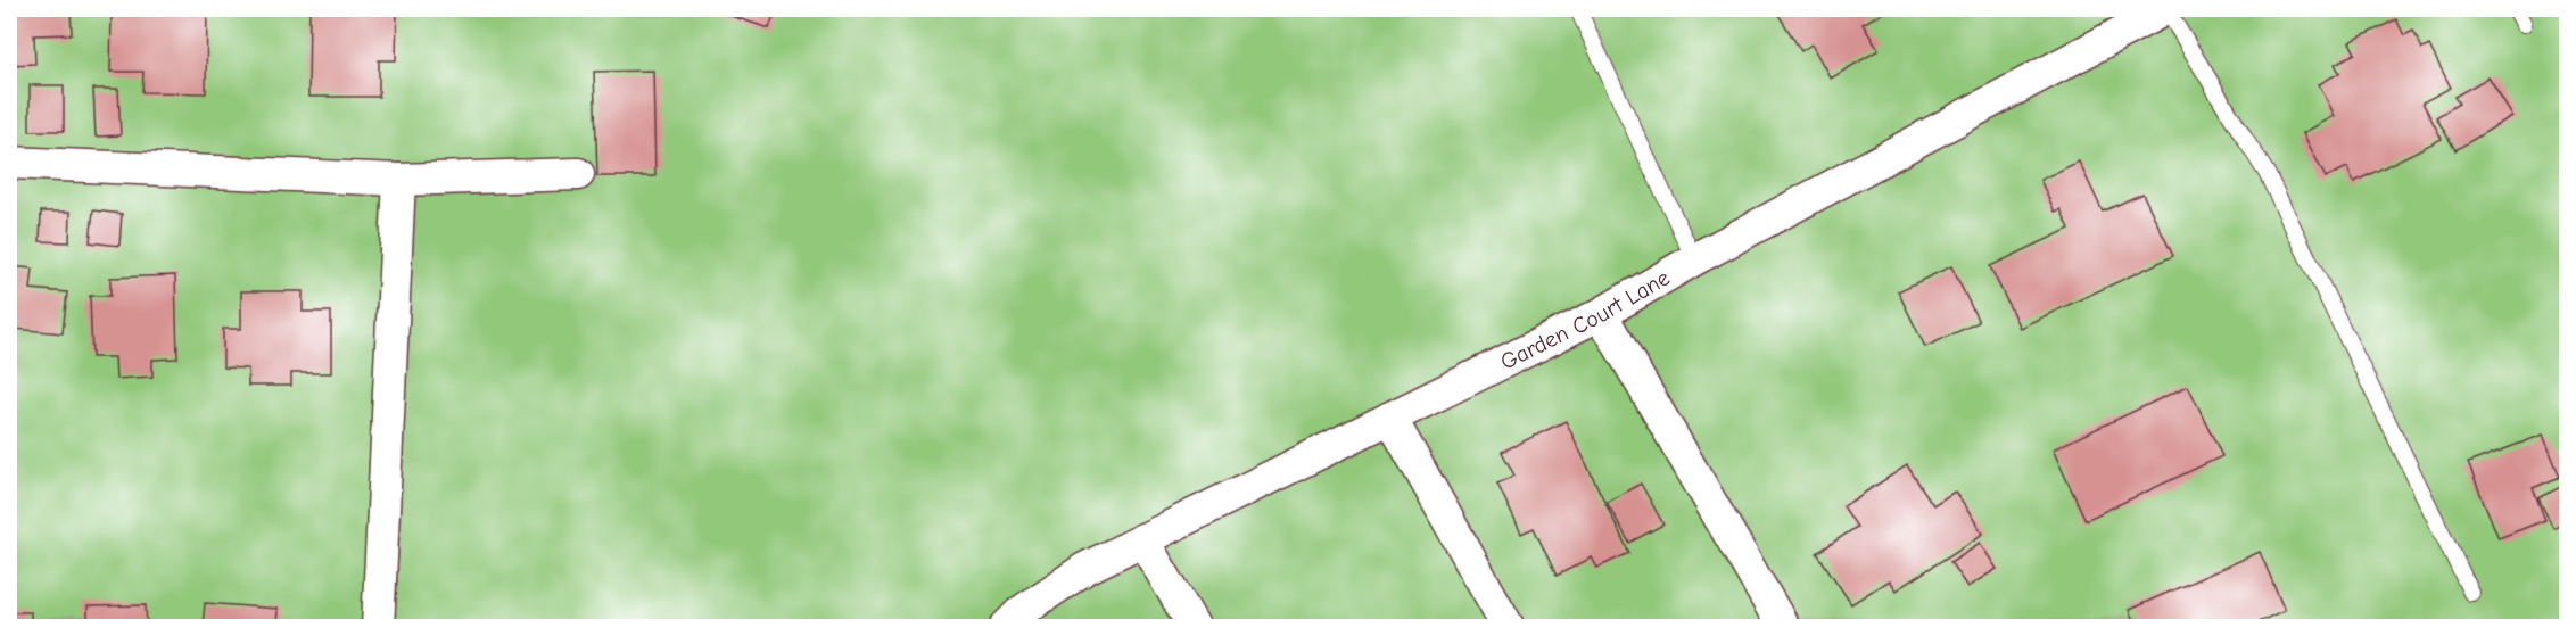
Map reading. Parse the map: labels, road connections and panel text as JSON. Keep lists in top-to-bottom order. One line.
{"streets":{"street":["Garden Court Lane"]}}
